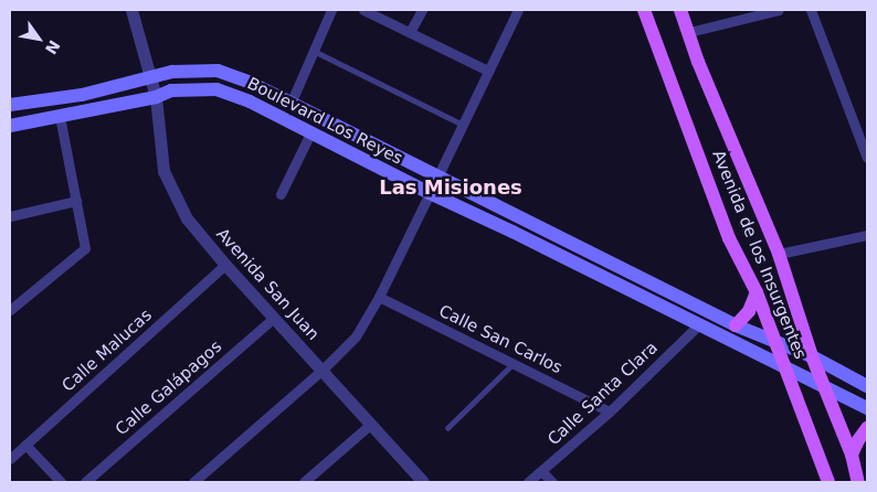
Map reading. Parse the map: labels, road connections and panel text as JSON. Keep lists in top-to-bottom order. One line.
{"streets":{"main road":["Boulevard Los Reyes","Avenida de los Insurgentes"],"street":["Avenida San Juan","Calle San Carlos","Calle Malucas","Calle Galápagos","Calle Santa Clara"]},"crossings":[["Boulevard Los Reyes","Avenida de los Insurgentes"],["Boulevard Los Reyes","Avenida San Juan"],["Boulevard Los Reyes","Calle Santa Clara"],["Avenida San Juan","Calle Malucas"],["Avenida San Juan","Calle Galápagos"],["Calle San Carlos","Calle Santa Clara"]],"districts":["Las Misiones"],"north":"bottom right"}
